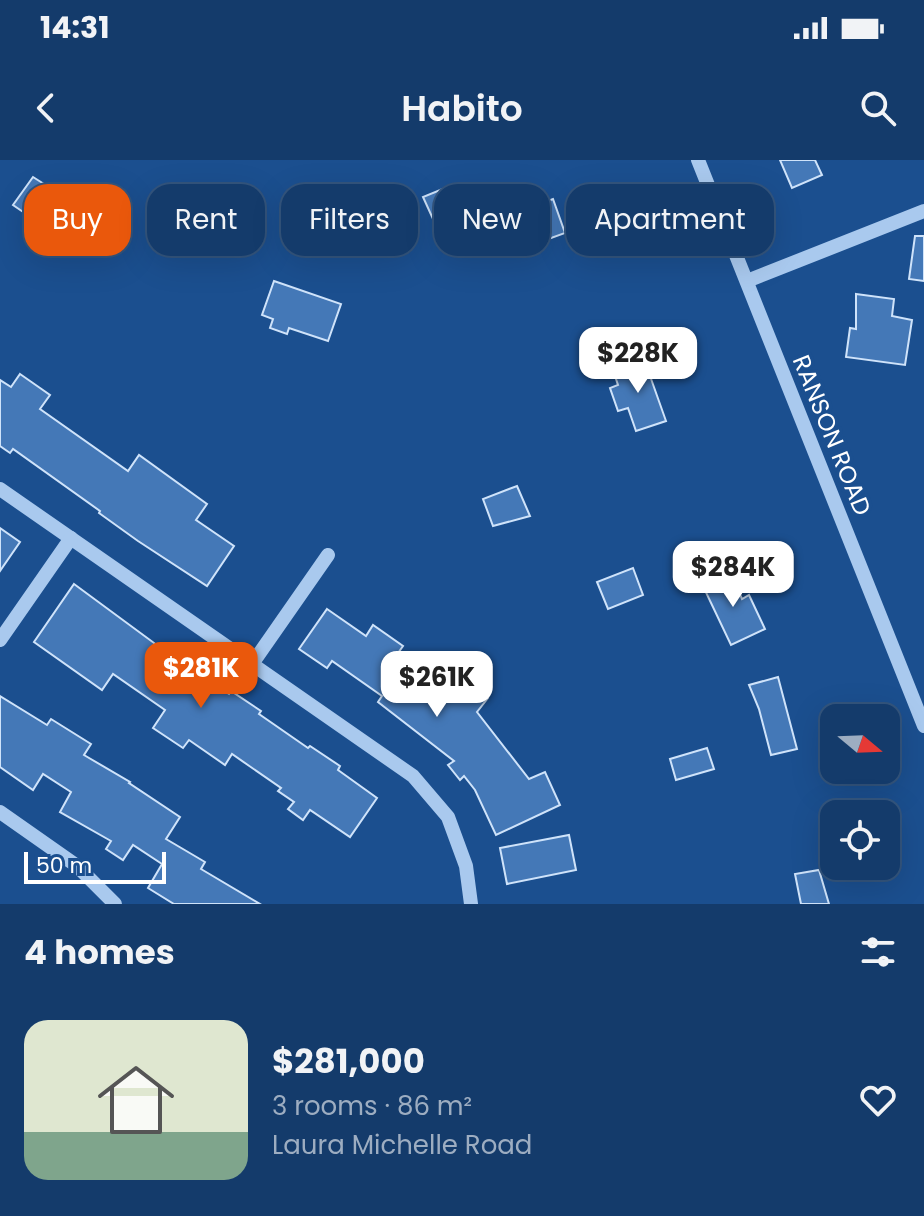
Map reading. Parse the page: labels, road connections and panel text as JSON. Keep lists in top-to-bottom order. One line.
{"streets":{"street":["RANSON ROAD"]},"scale_bar":"50 m","north":"right","page":{"status":"14:31","header":"Habito","chip":["Buy","Rent","Filters","New","Apartment"],"price":["$228K","$284K","$281K","$261K"],"scale":"50 m","heading":"4 homes","list":[{"name":"$281,000","note":"3 rooms · 86 m² · Laura Michelle Road"}]}}
